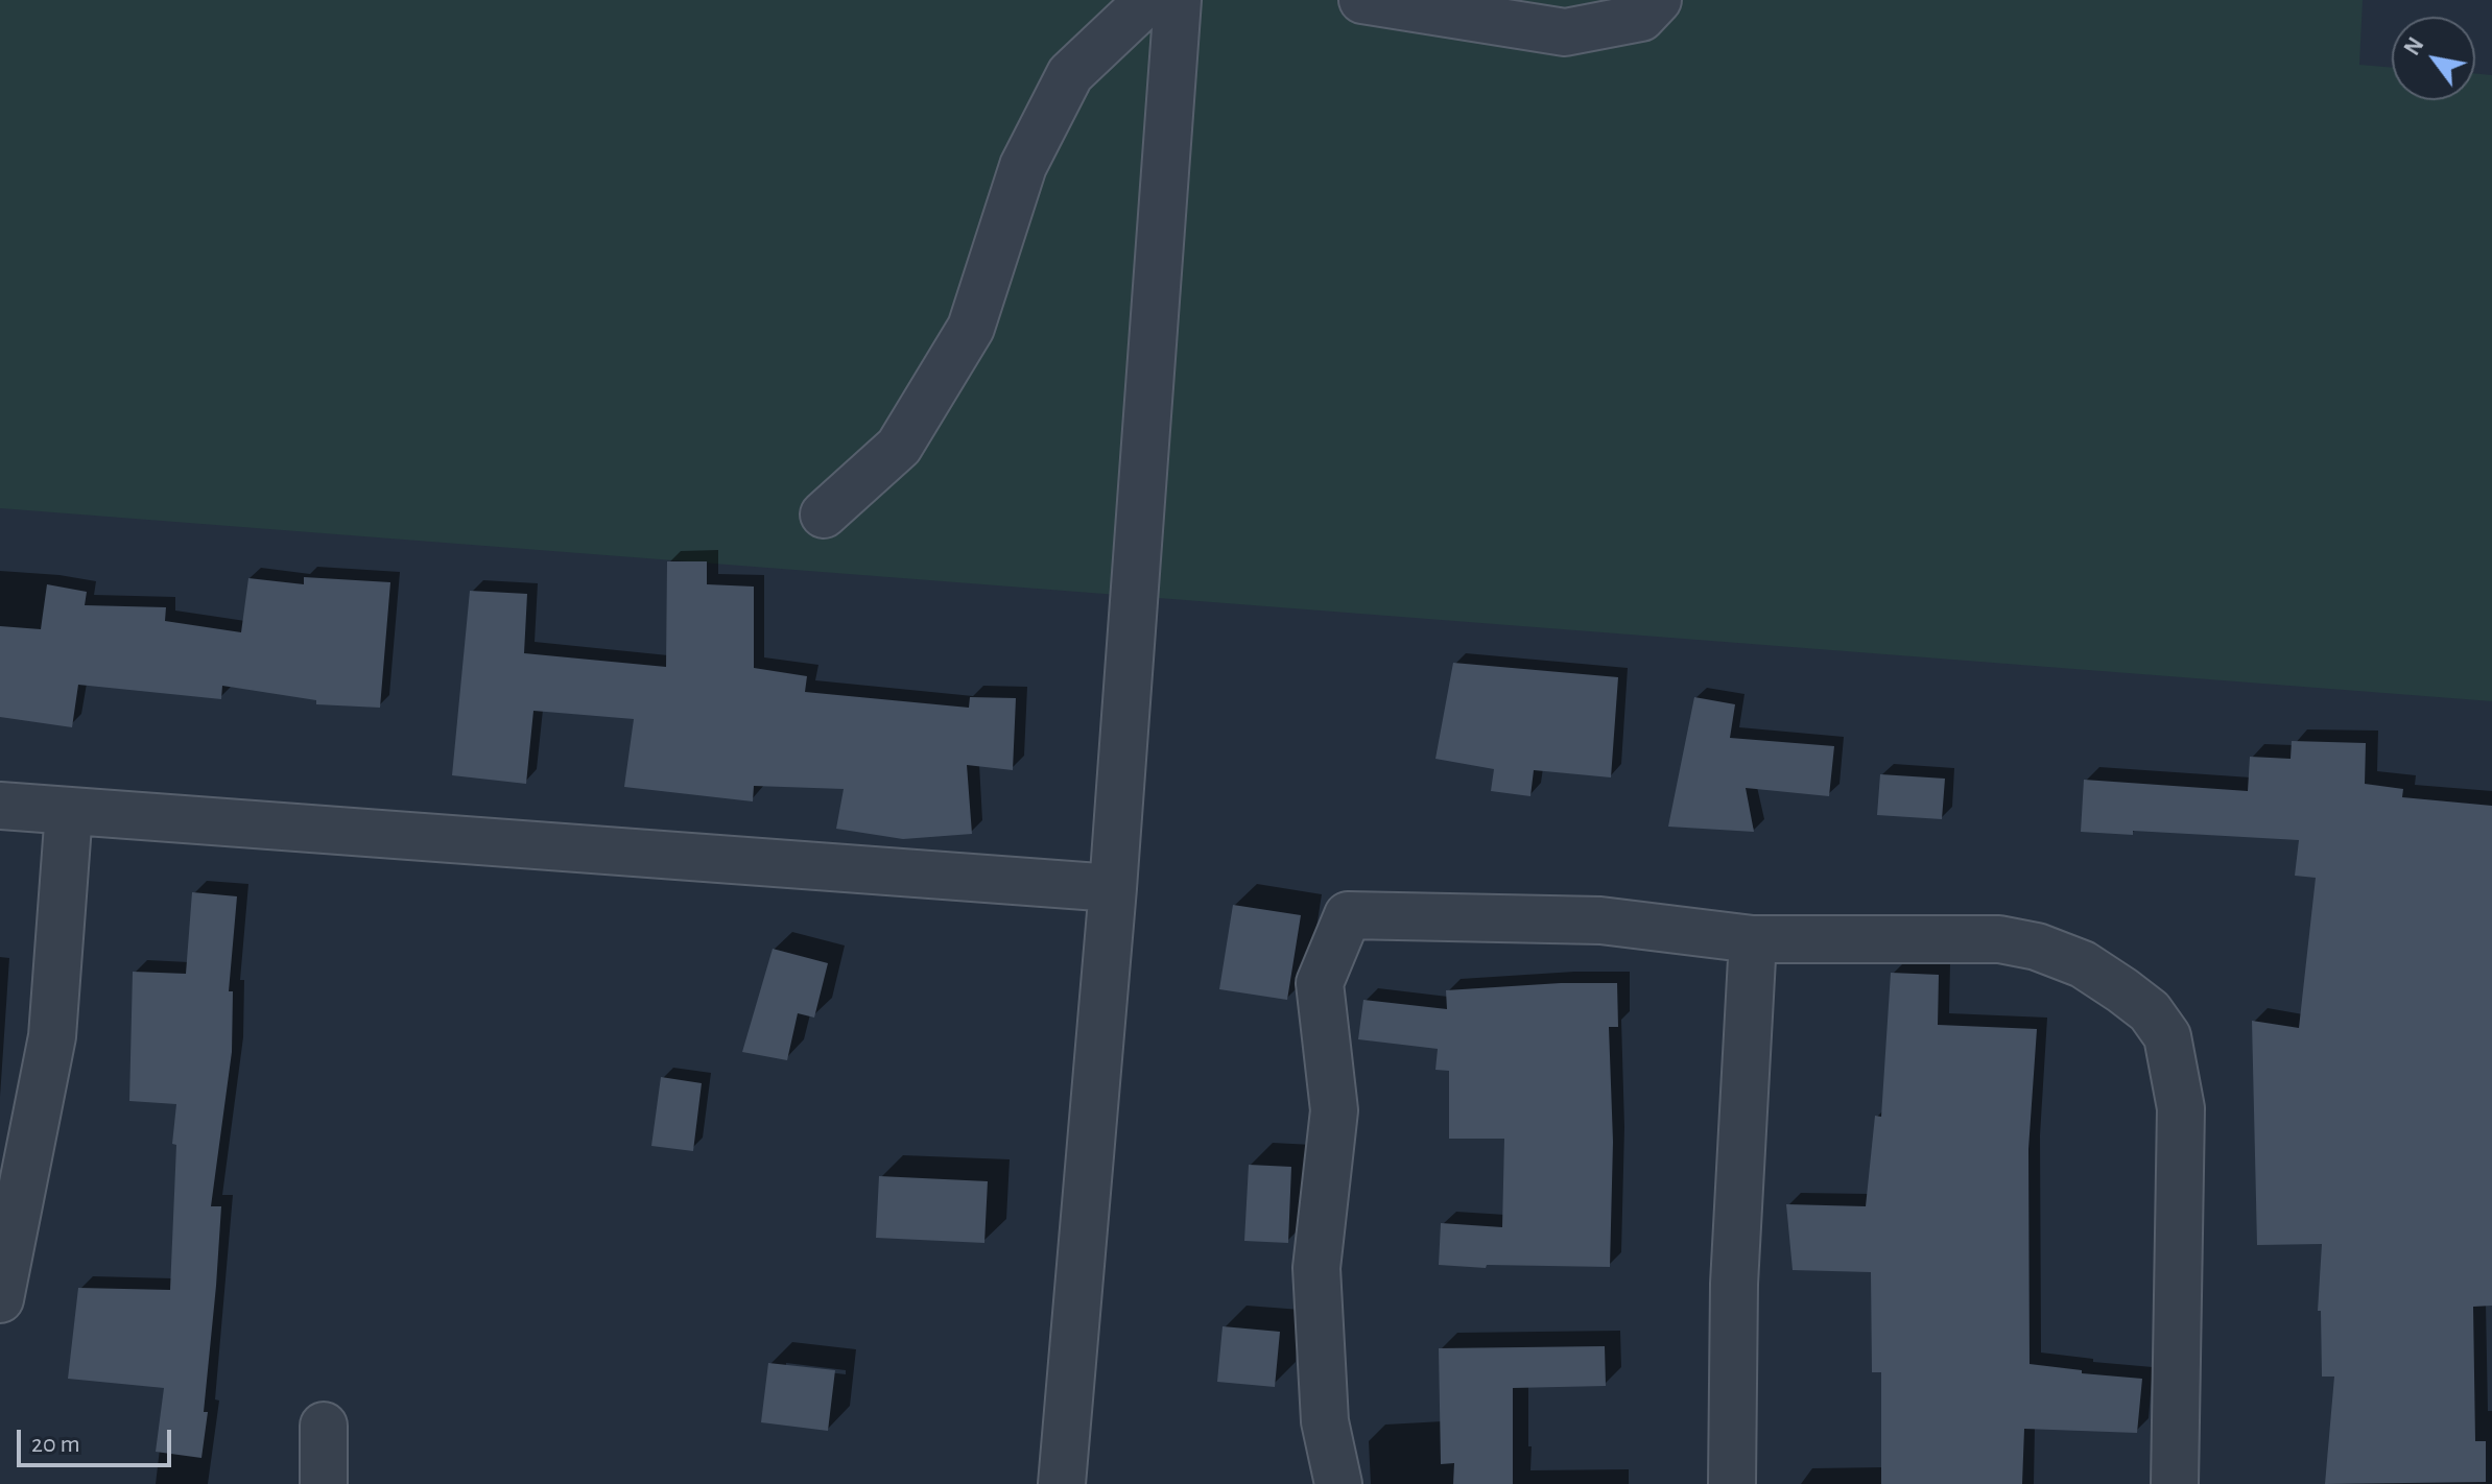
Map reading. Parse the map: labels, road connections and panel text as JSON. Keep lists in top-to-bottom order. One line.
{"scale_bar":"20 m","north":"top left"}
